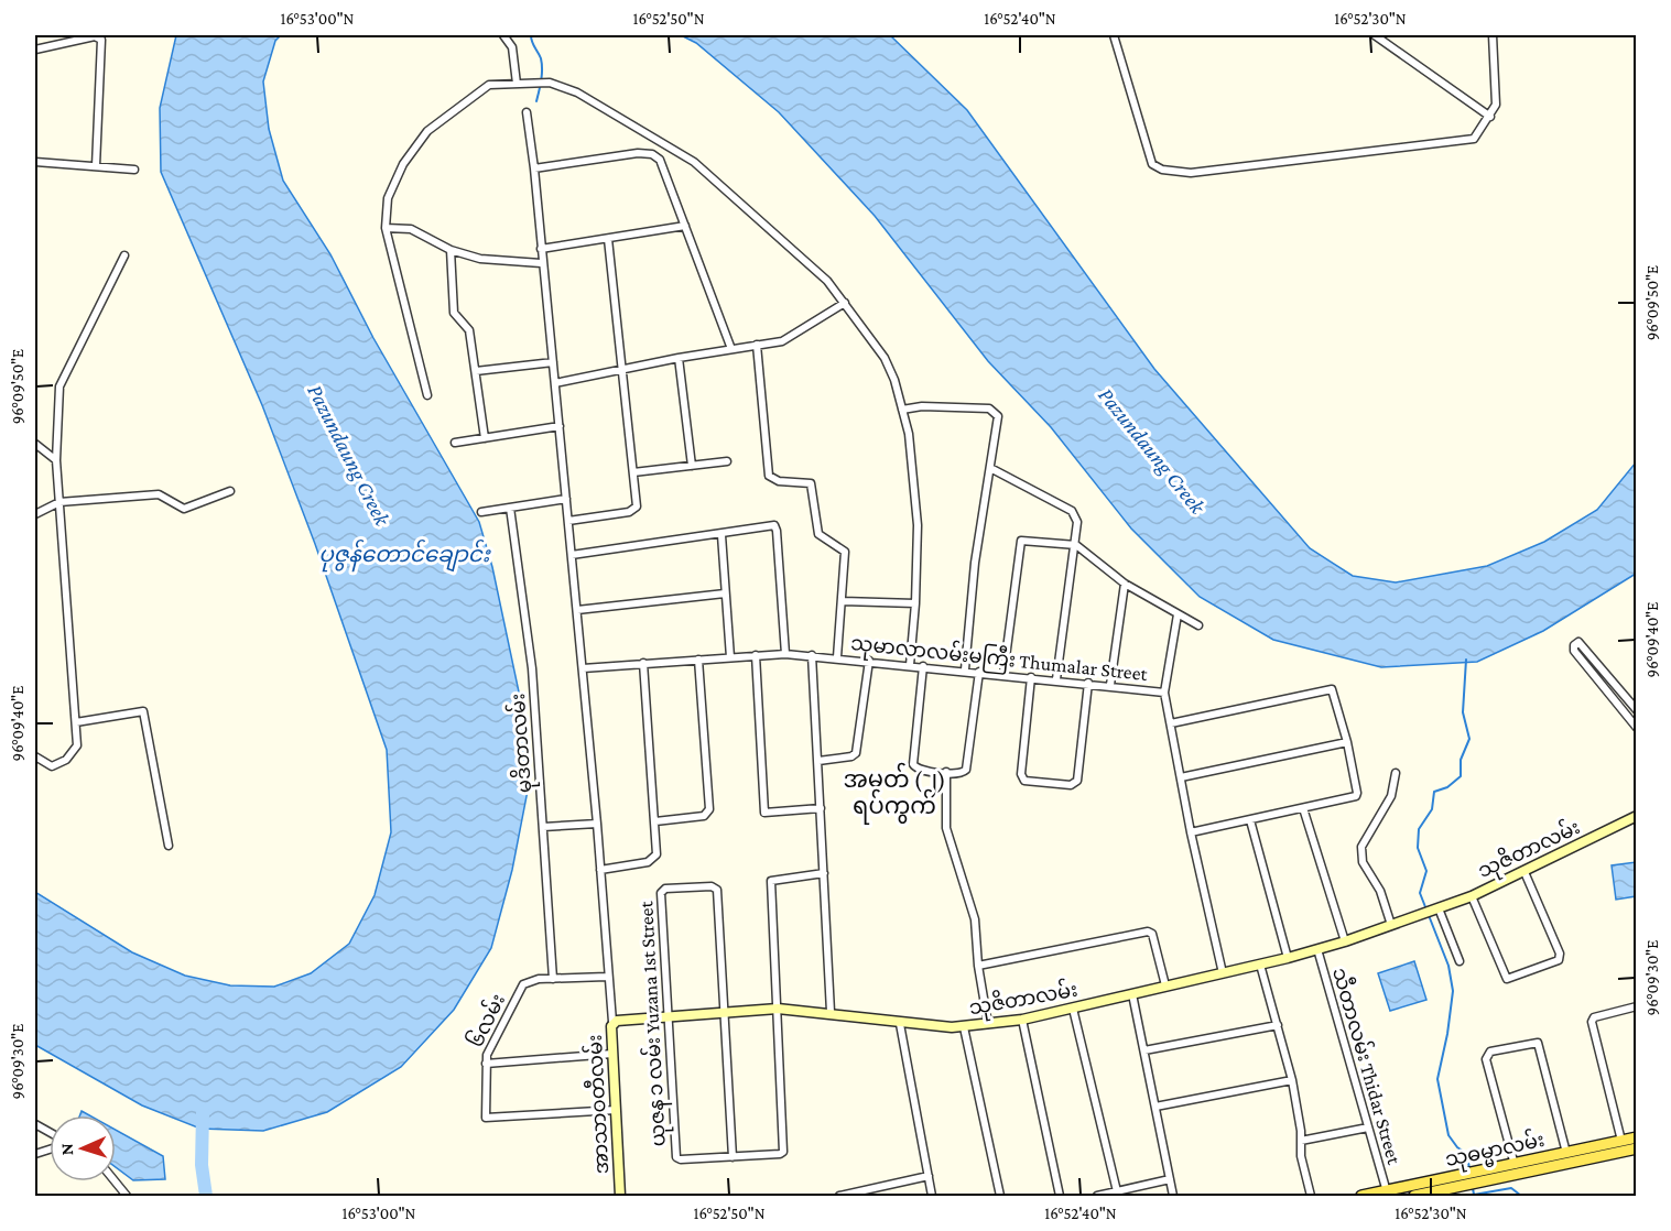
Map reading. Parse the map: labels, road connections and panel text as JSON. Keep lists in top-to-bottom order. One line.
{"streets":{"main road":["သုဇိတာလမ်း","အာသာဝတီလမ်း","သုဓမ္မာလမ်း"],"street":["သုမာလာလမ်းမကြီး Thumalar Street","မုဒိတာလမ်း","၆လမ်း","ယုဇန ၁ လမ်း Yuzana 1st Street","သီတာလမ်း Thidar Street"]},"crossings":[["သုမာလာလမ်းမကြီး Thumalar Street","သုဇိတာလမ်း"],["မုဒိတာလမ်း","၆လမ်း"],["သုဇိတာလမ်း","ယုဇန ၁ လမ်း Yuzana 1st Street"],["သုဇိတာလမ်း","သီတာလမ်း Thidar Street"],["သုဇိတာလမ်း","အာသာဝတီလမ်း"],["၆လမ်း","အာသာဝတီလမ်း"],["သီတာလမ်း Thidar Street","သုဓမ္မာလမ်း"]],"districts":["အမှတ် (၂) ရပ်ကွက်"],"water":["Pazundaung Creek","ပုဇွန်တောင်ချောင်း"],"north":"left","coordinates":["16°53'00\"N","16°52'50\"N","16°52'40\"N","16°52'30\"N","96°09'50\"E","96°09'40\"E","96°09'30\"E"]}
